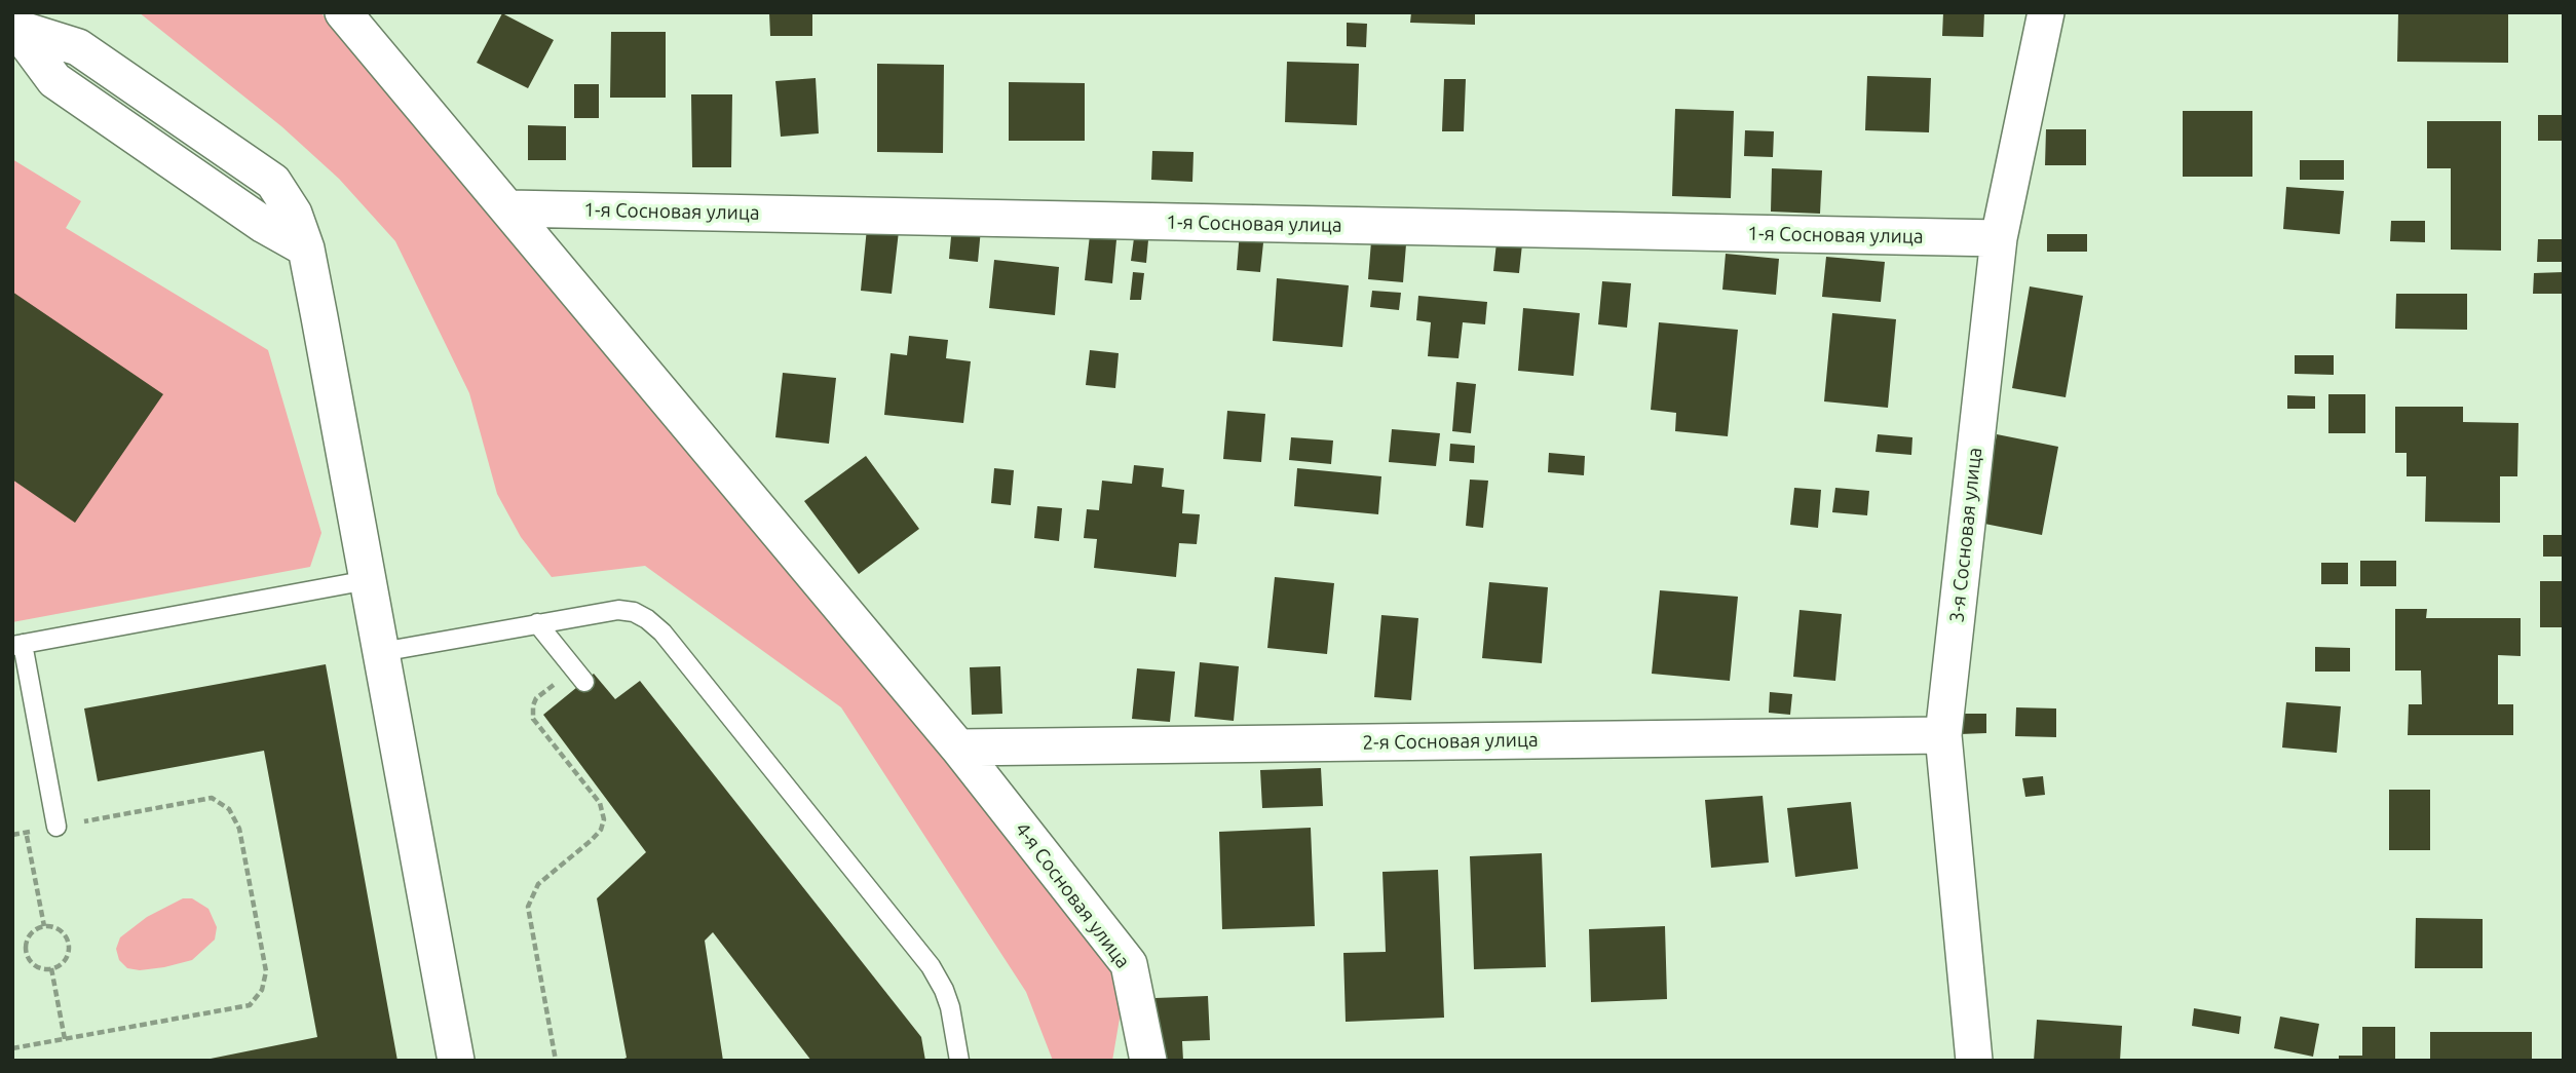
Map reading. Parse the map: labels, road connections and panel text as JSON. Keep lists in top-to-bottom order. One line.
{"streets":{"street":["1-я Сосновая улица","3-я Сосновая улица","2-я Сосновая улица","4-я Сосновая улица"]},"crossings":[["1-я Сосновая улица","3-я Сосновая улица"],["1-я Сосновая улица","4-я Сосновая улица"],["3-я Сосновая улица","2-я Сосновая улица"],["2-я Сосновая улица","4-я Сосновая улица"]]}
